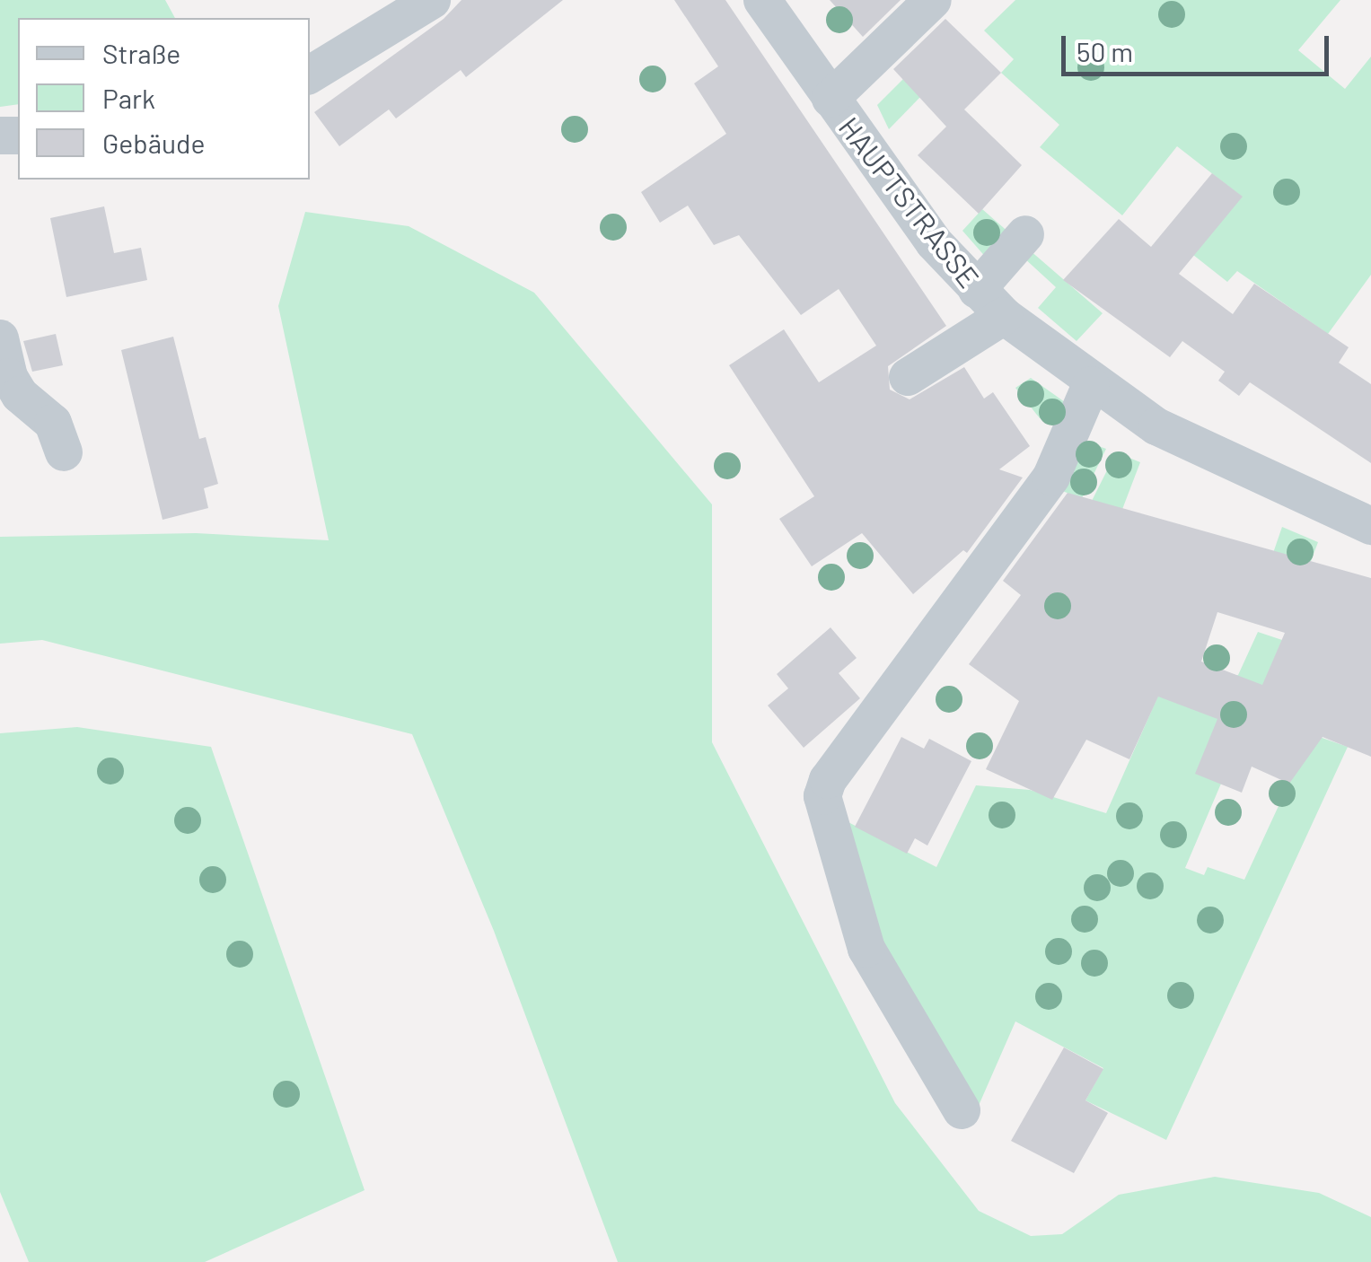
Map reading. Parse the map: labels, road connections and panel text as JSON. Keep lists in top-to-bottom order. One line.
{"streets":{"street":["HAUPTSTRASSE"]},"legend":["Straße","Park","Gebäude"],"scale_bar":"50 m"}
